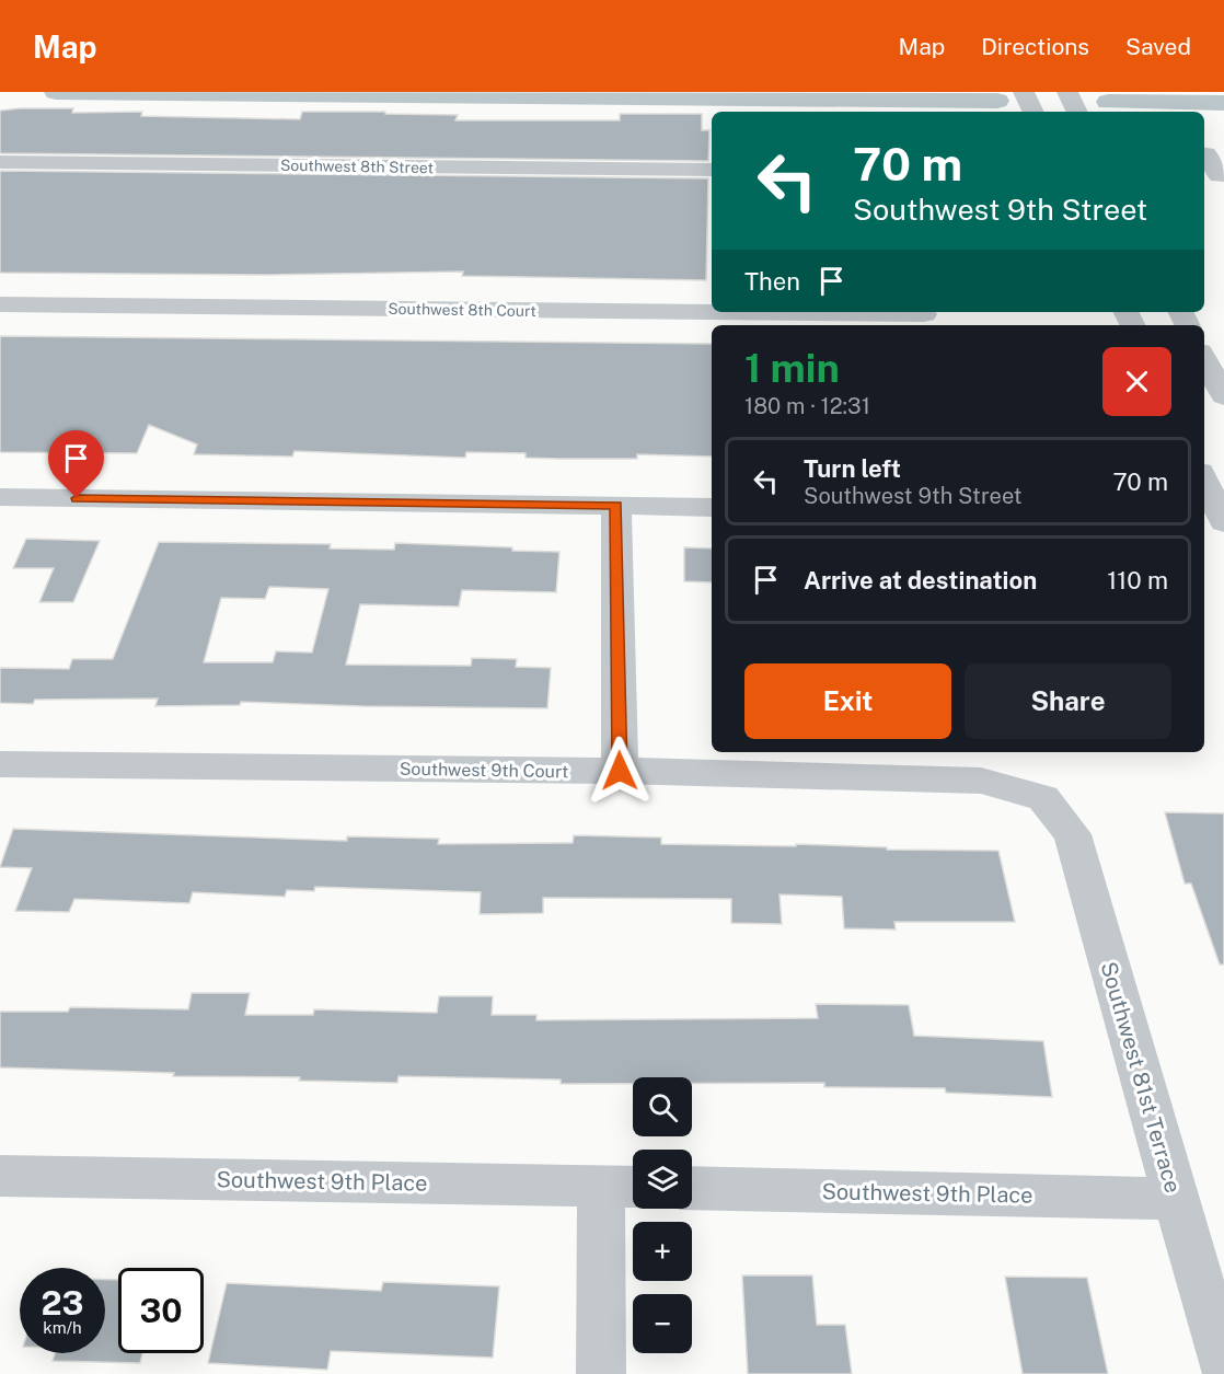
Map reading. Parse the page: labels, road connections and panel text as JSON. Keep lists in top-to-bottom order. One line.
{"streets":{"street":["Southwest 8th Street","Southwest 8th Court","Southwest 9th Court","Southwest 81st Terrace","Southwest 9th Place"]},"crossings":[["Southwest 9th Court","Southwest 81st Terrace"],["Southwest 81st Terrace","Southwest 9th Place"]],"page":{"header":"Map","nav":["Map","Directions","Saved"],"turn":["70 m","Southwest 9th Street"],"then":"Then","heading":["1 min","180 m · 12:31"],"list":[{"name":"Turn left","note":"Southwest 9th Street","value":"70 m"},{"name":"Arrive at destination","value":"110 m"}],"buttons":["Exit","Share"],"map_buttons":["+","−"],"speed":"23 km/h","limit":"30"}}
